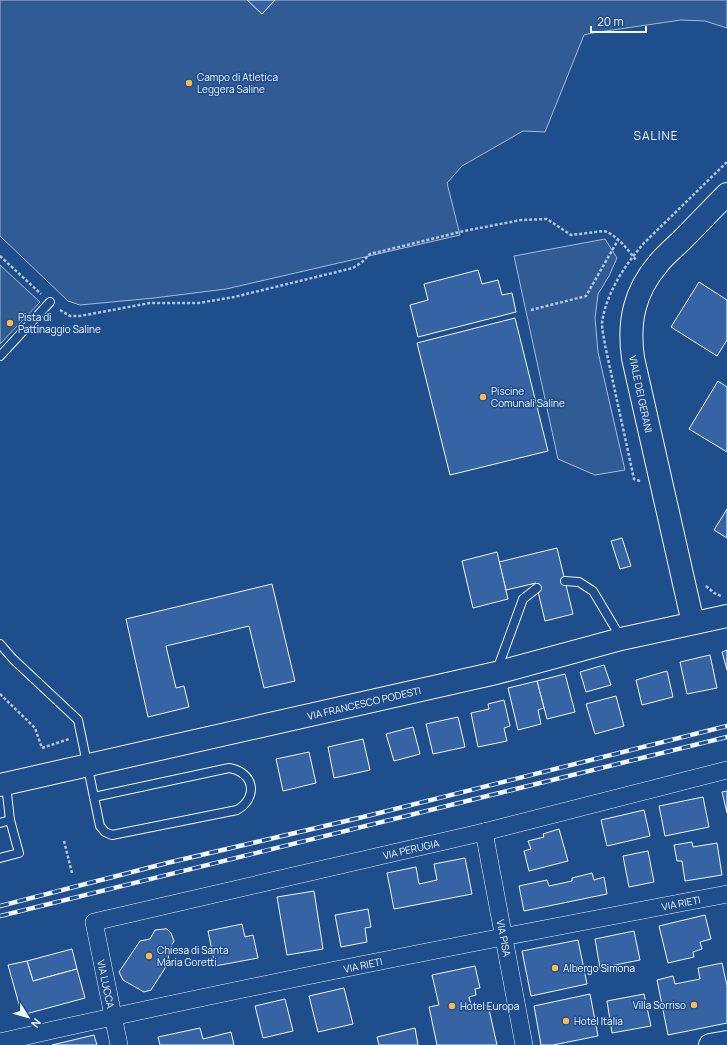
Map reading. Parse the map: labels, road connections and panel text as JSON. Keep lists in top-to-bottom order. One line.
{"streets":{"main road":["VIALE DEI GERANI","VIA FRANCESCO PODESTI"],"street":["VIA PERUGIA","VIA RIETI","VIA PISA","VIA LUCCA"]},"crossings":[["VIALE DEI GERANI","VIA FRANCESCO PODESTI"],["VIA PERUGIA","VIA PISA"],["VIA PERUGIA","VIA LUCCA"],["VIA RIETI","VIA PISA"],["VIA RIETI","VIA LUCCA"]],"districts":["SALINE"],"places":["Campo di Atletica Leggera Saline","Pista di Pattinaggio Saline","Piscine Comunali Saline","Chiesa di Santa Maria Goretti","Albergo Simona","Villa Sorriso","Hotel Europa","Hotel Italia"],"scale_bar":"20 m","north":"bottom right"}
